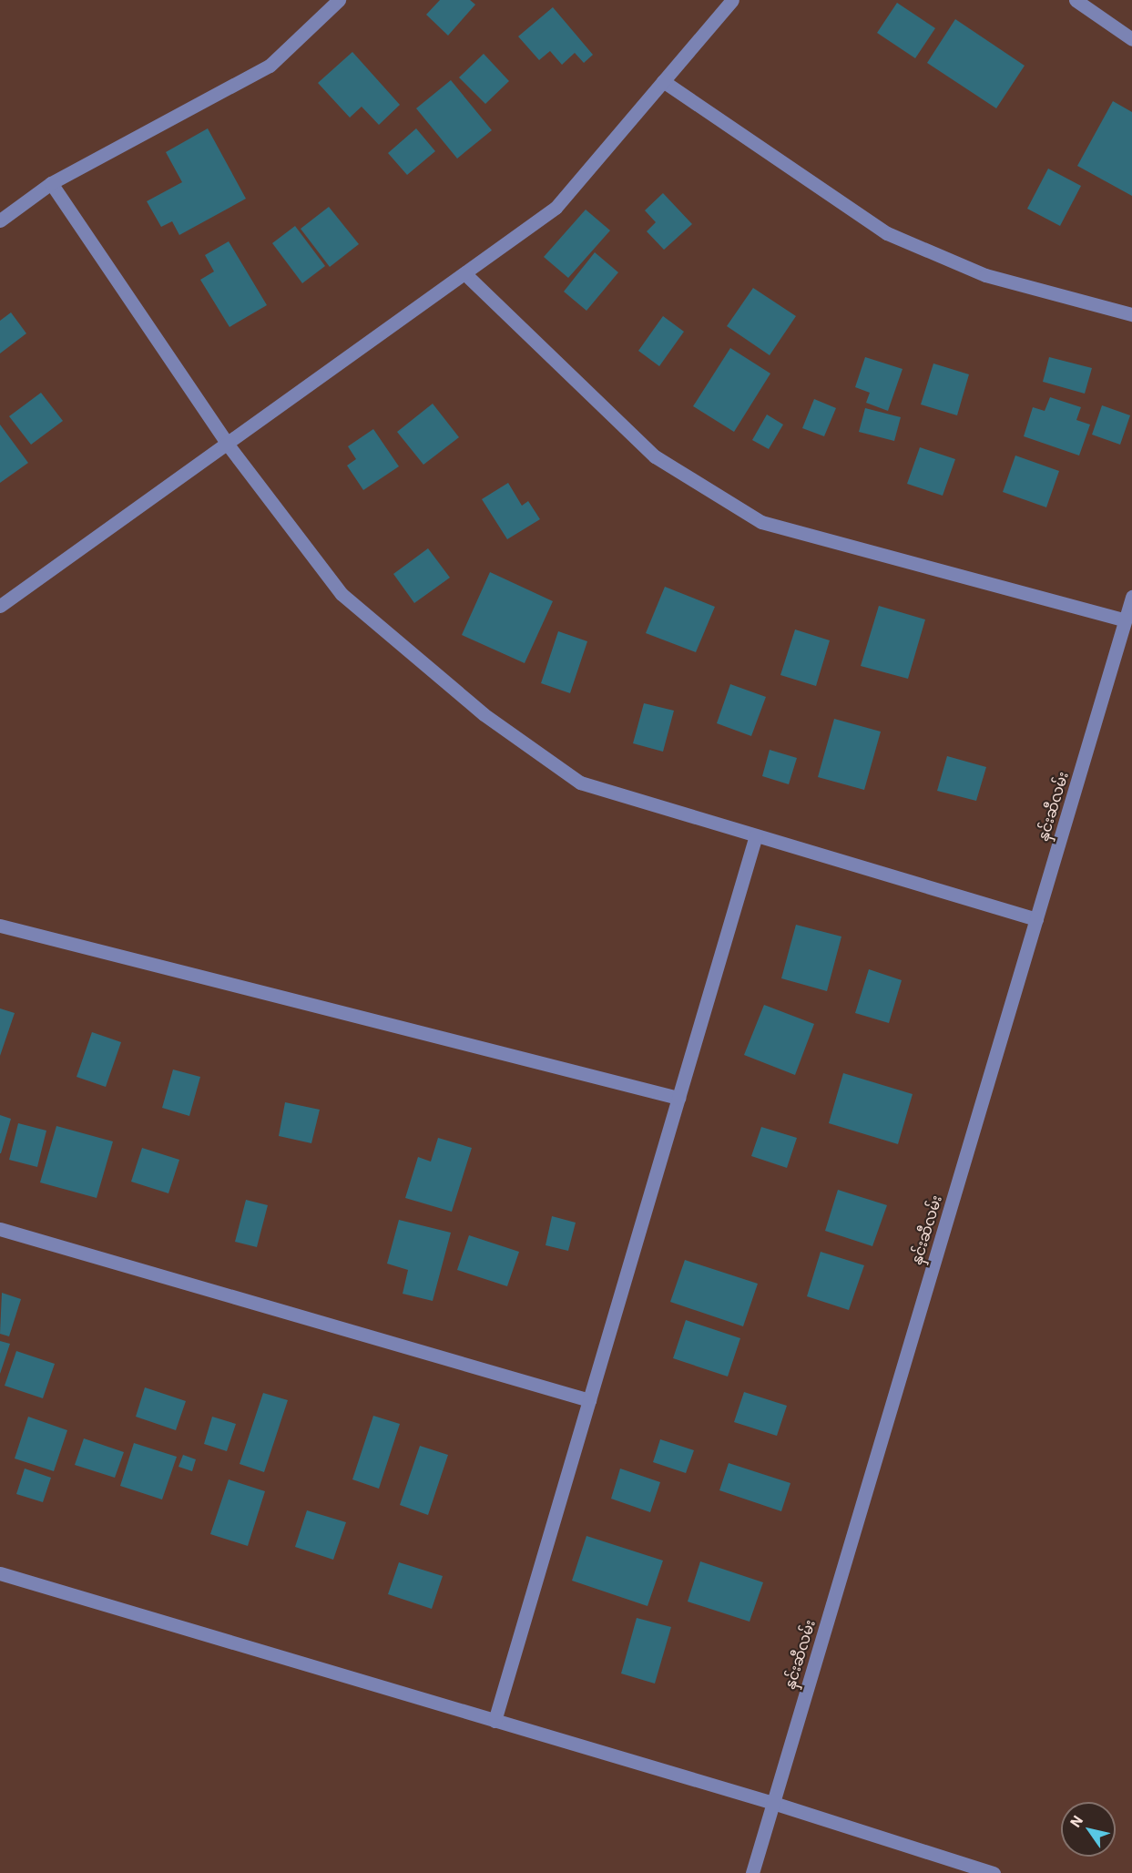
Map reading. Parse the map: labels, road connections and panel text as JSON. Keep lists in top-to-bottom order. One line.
{"streets":{"street":["နှင်းဆီလမ်း"]},"north":"top left"}
